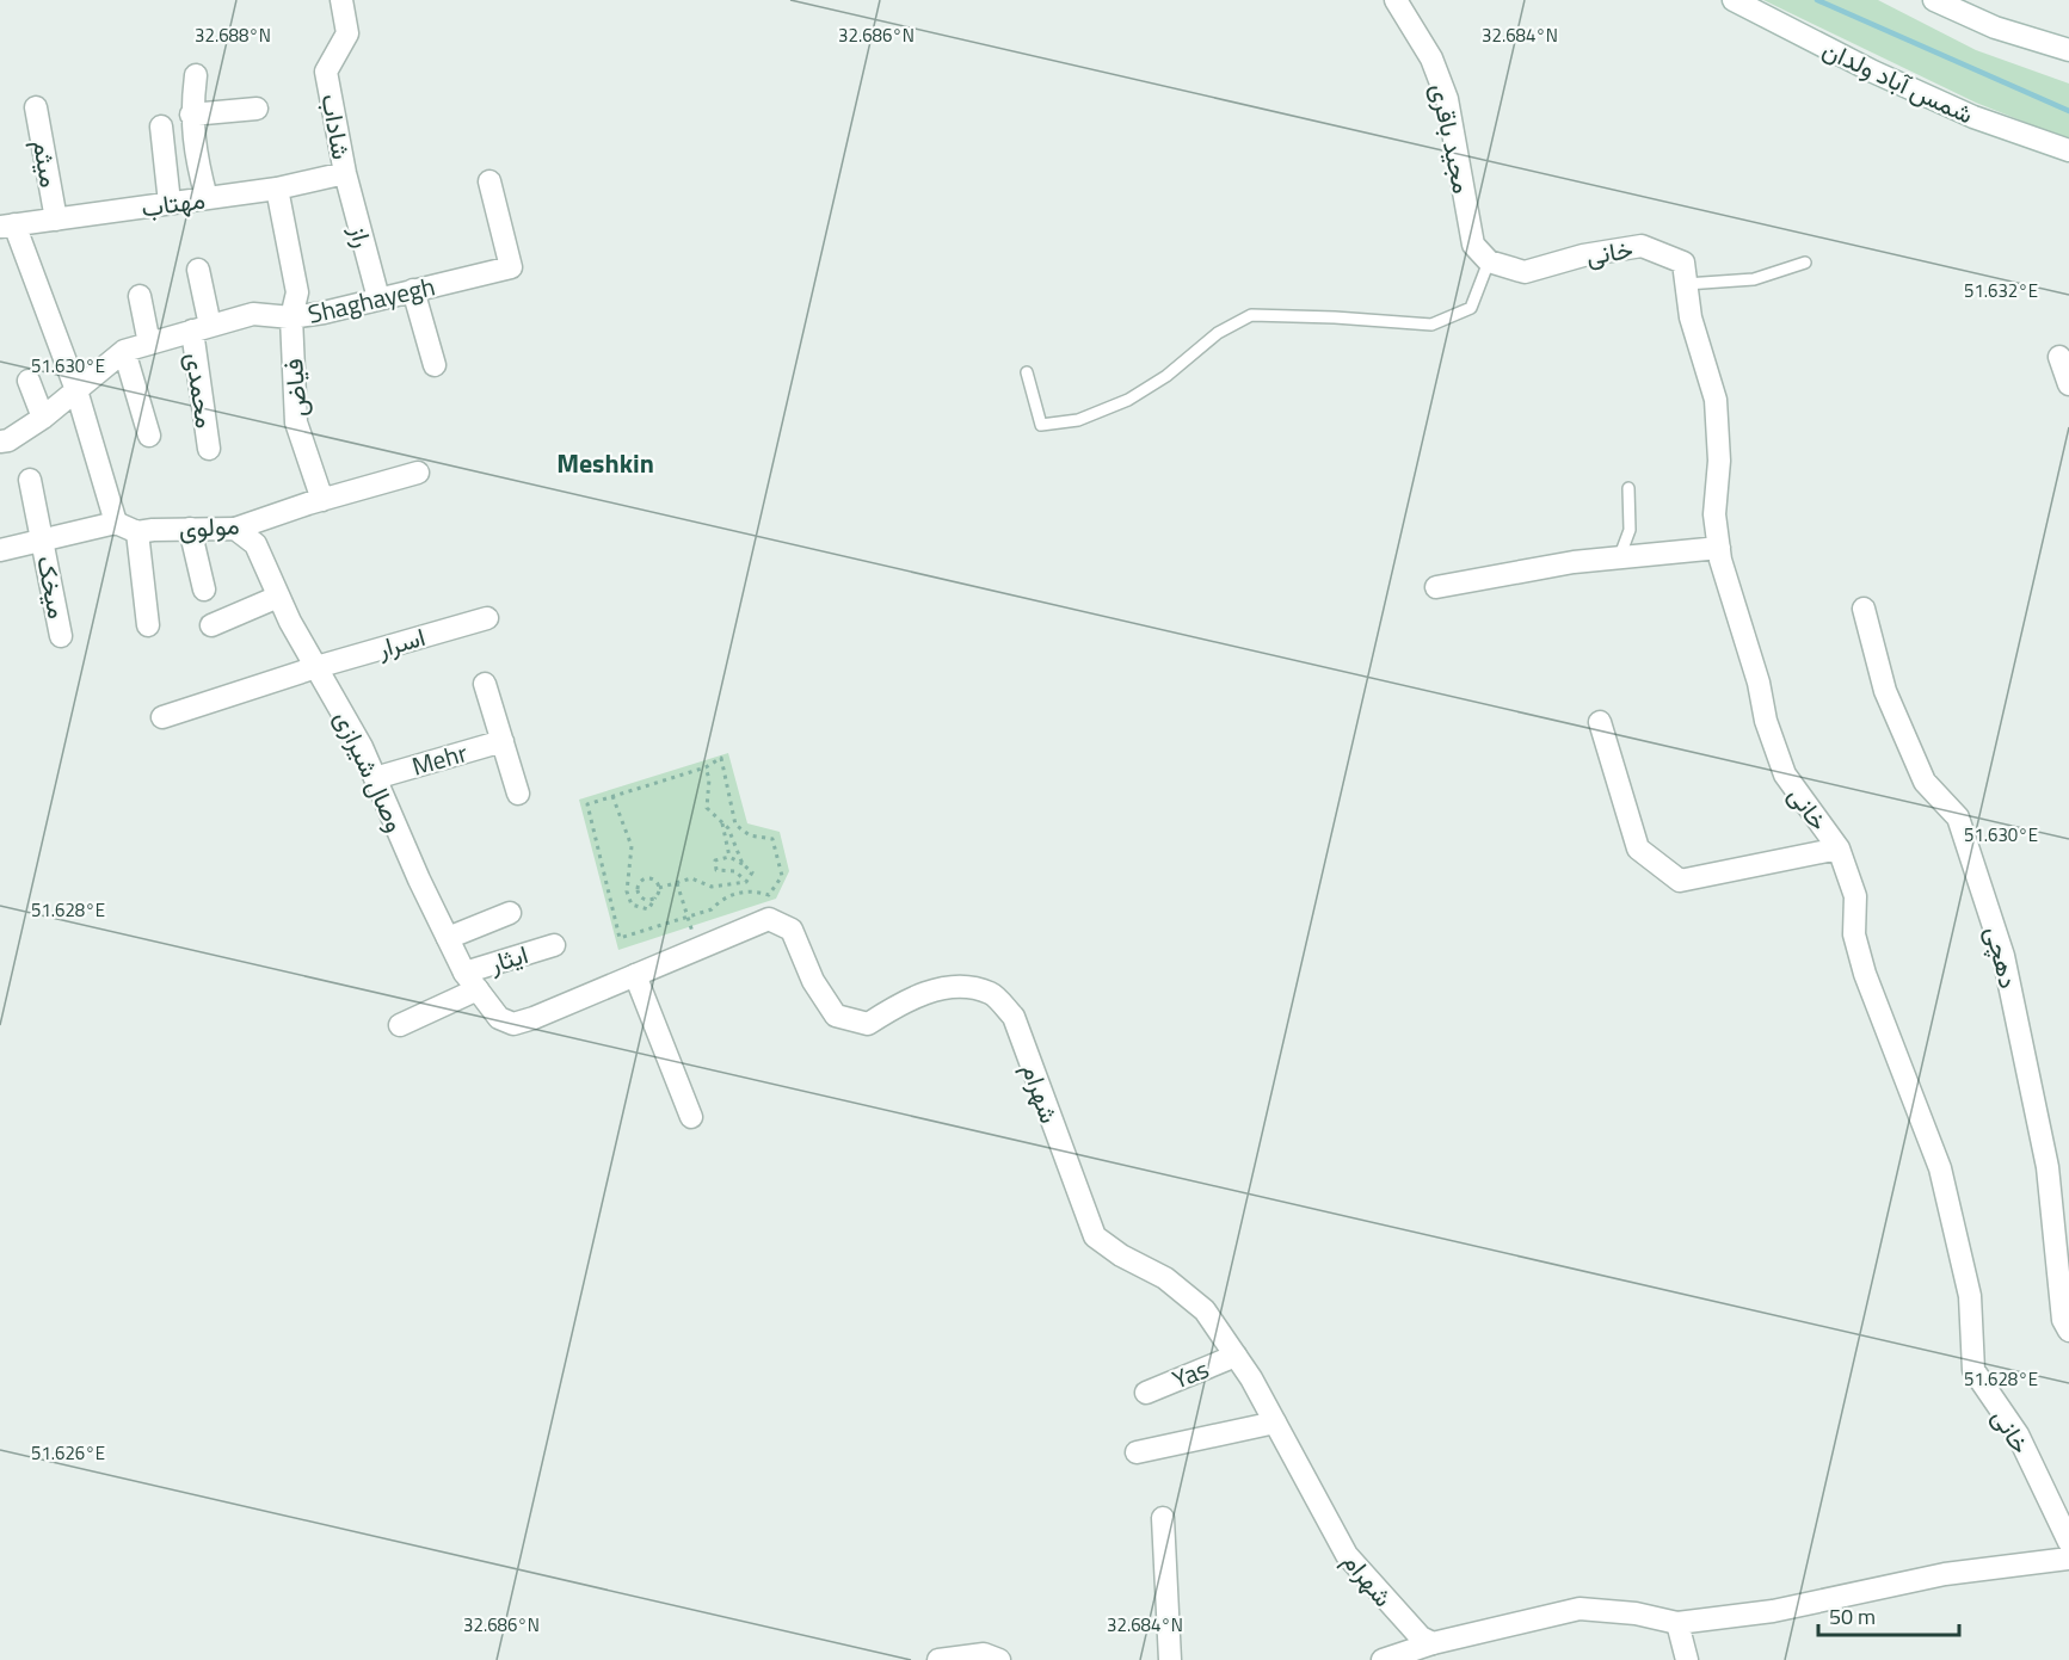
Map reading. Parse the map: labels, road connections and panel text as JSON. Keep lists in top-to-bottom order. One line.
{"streets":{"street":["شمس آباد ولدان","شاداب","مجید باقری","میثم","مهتاب","راز","خانی","Shaghayegh","فیاض","محمدی","مولوی","میخک","اسرار","Mehr","وصال شیرازی","دهچی","ایثار","شهرام","Yas"]},"crossings":[["شاداب","مهتاب"],["شاداب","راز"],["مجید باقری","خانی"],["میثم","مهتاب"],["مهتاب","راز"],["مهتاب","فیاض"],["راز","Shaghayegh"],["Shaghayegh","فیاض"],["Shaghayegh","محمدی"],["فیاض","مولوی"],["مولوی","وصال شیرازی"],["اسرار","وصال شیرازی"],["Mehr","وصال شیرازی"],["وصال شیرازی","ایثار"],["وصال شیرازی","شهرام"],["شهرام","Yas"]],"districts":["Meshkin"],"scale_bar":"50 m","coordinates":["32.688°N","32.686°N","32.684°N","51.632°E","51.630°E","51.628°E","51.626°E"]}
